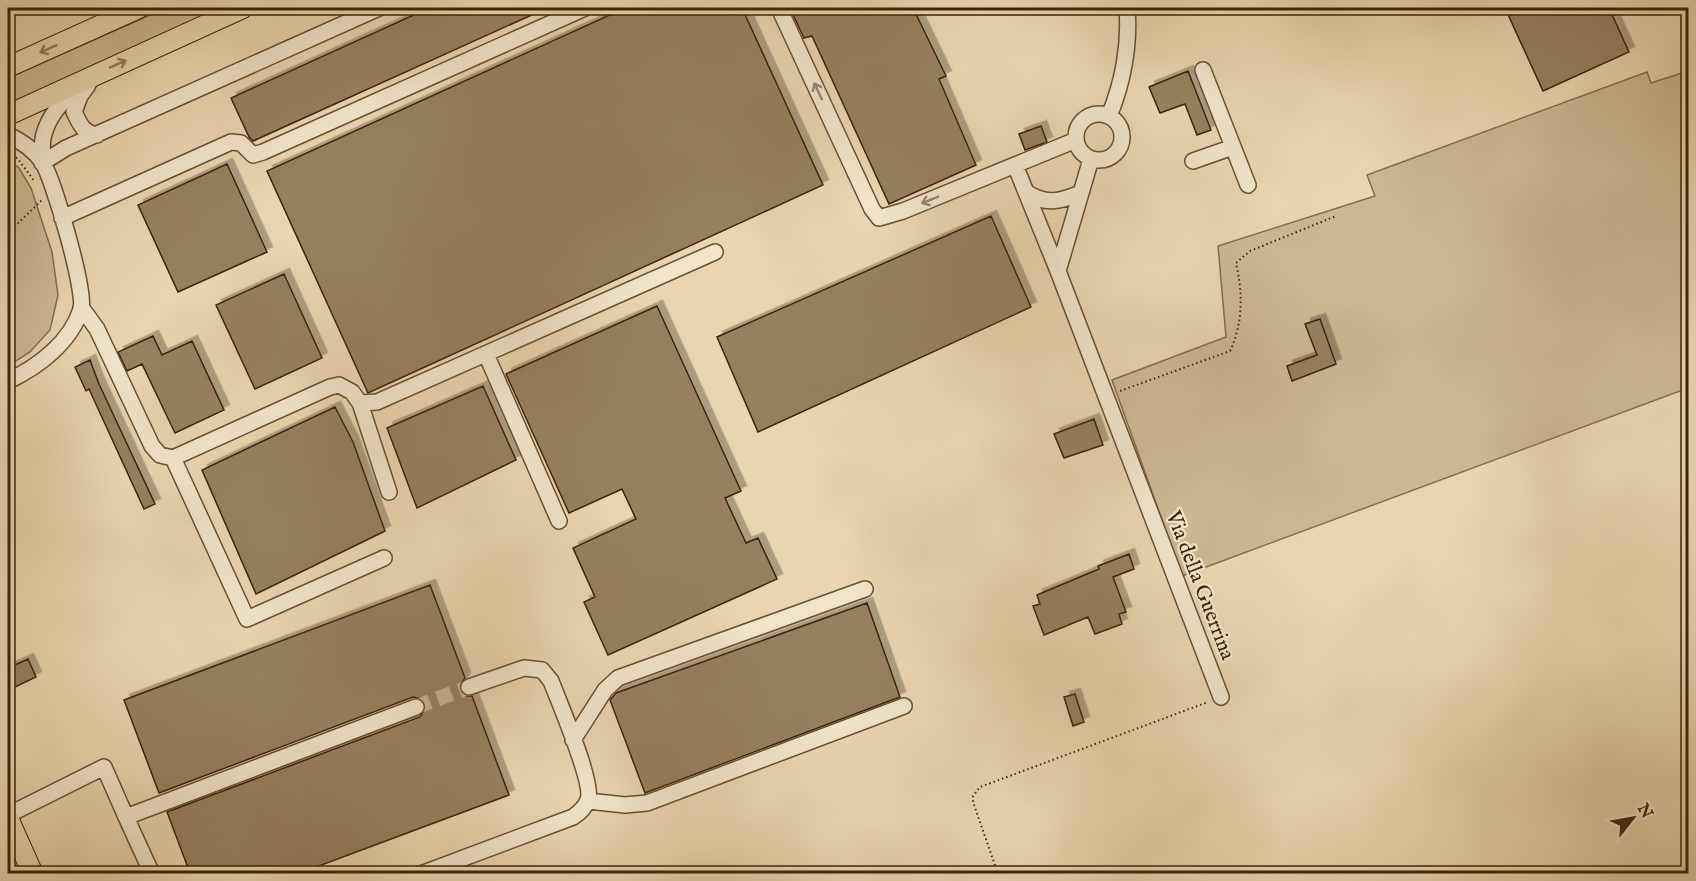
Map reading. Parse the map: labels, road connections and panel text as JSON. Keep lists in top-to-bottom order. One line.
{"streets":{"street":["Via della Guerrina"]},"north":"top right"}
